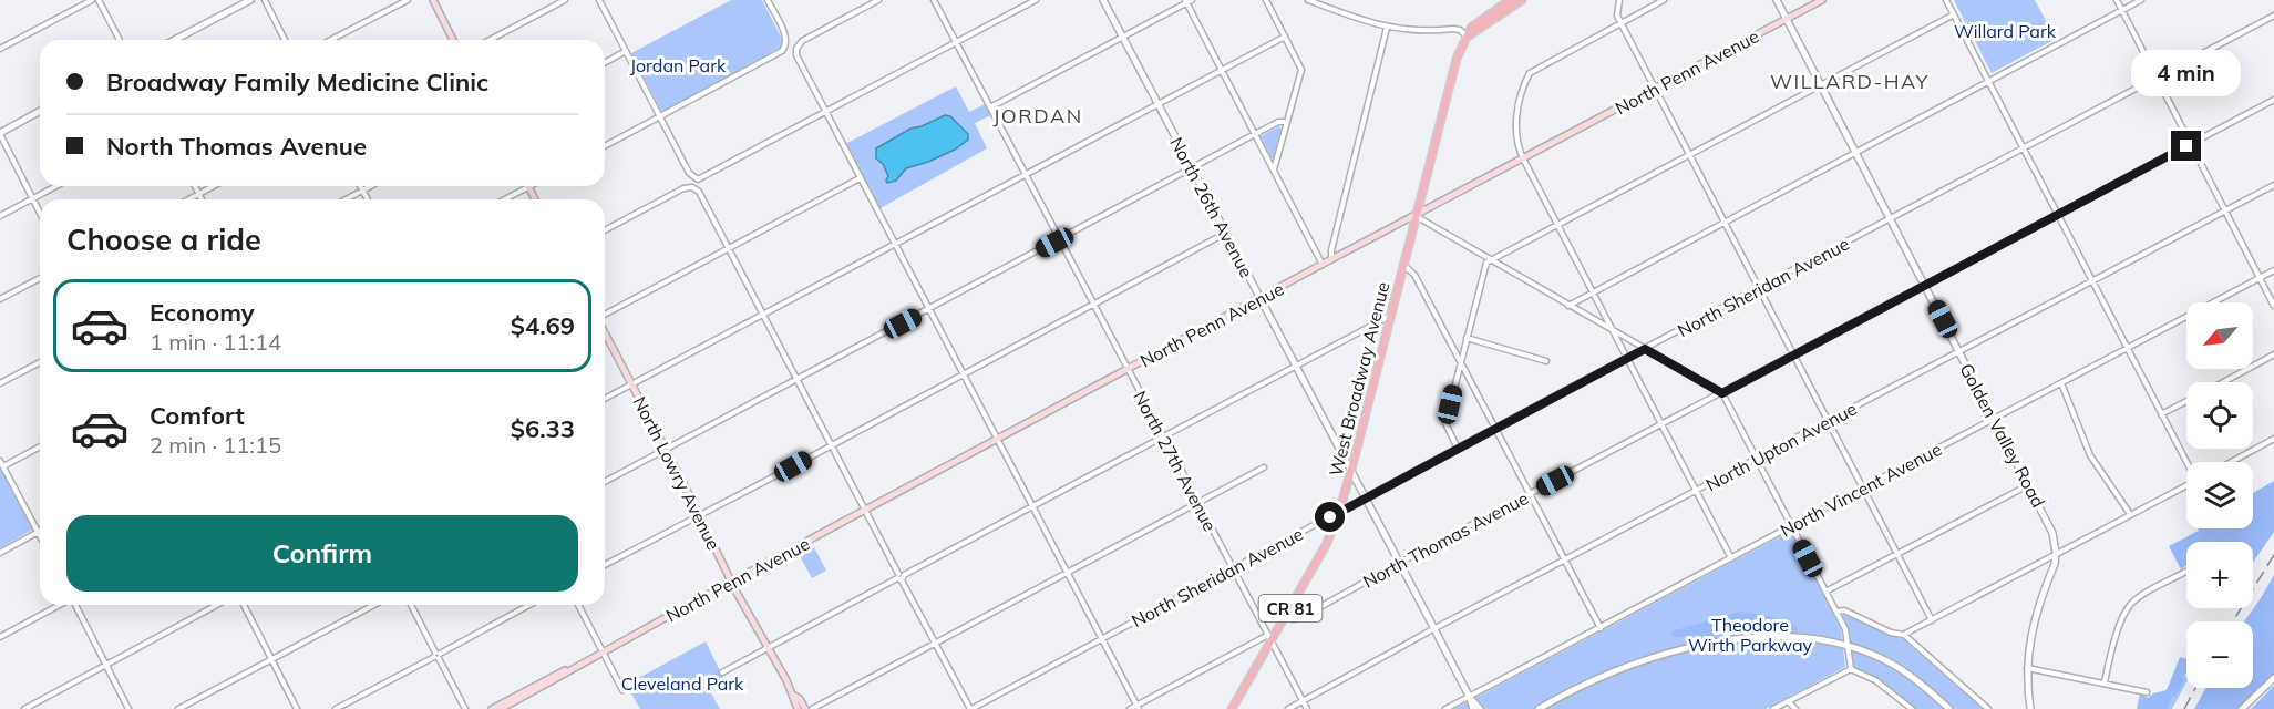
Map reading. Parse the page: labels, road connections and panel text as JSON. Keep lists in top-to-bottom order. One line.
{"streets":{"main road":["North Penn Avenue","West Broadway Avenue","North Lowry Avenue","CR 81"],"street":["North 26th Avenue","North Sheridan Avenue","Golden Valley Road","North Upton Avenue","North 27th Avenue","North Vincent Avenue","North Thomas Avenue"]},"crossings":[["North Penn Avenue","North 26th Avenue"],["North Penn Avenue","West Broadway Avenue"],["North Penn Avenue","Golden Valley Road"],["North Penn Avenue","North 27th Avenue"],["North Penn Avenue","North Lowry Avenue"],["North 26th Avenue","North Sheridan Avenue"],["North 26th Avenue","West Broadway Avenue"],["North 26th Avenue","North Upton Avenue"],["North 26th Avenue","North Vincent Avenue"],["North 26th Avenue","North Thomas Avenue"],["North Sheridan Avenue","West Broadway Avenue"],["North Sheridan Avenue","Golden Valley Road"],["North Sheridan Avenue","North 27th Avenue"],["West Broadway Avenue","North 27th Avenue"],["West Broadway Avenue","North Thomas Avenue"],["Golden Valley Road","North Upton Avenue"],["Golden Valley Road","North Vincent Avenue"],["Golden Valley Road","North Thomas Avenue"],["North Upton Avenue","North 27th Avenue"]],"districts":["WILLARD-HAY","JORDAN"],"parks":["Willard Park","Jordan Park","Theodore Wirth Parkway","Cleveland Park"],"north":"bottom left","page":{"banner":["Broadway Family Medicine Clinic","North Thomas Avenue"],"bubble":"4 min","heading":"Choose a ride","list":[{"name":"Economy","note":"1 min · 11:14","value":"$4.69"},{"name":"Comfort","note":"2 min · 11:15","value":"$6.33"}],"map_buttons":["+","−"],"buttons":"Confirm"}}
